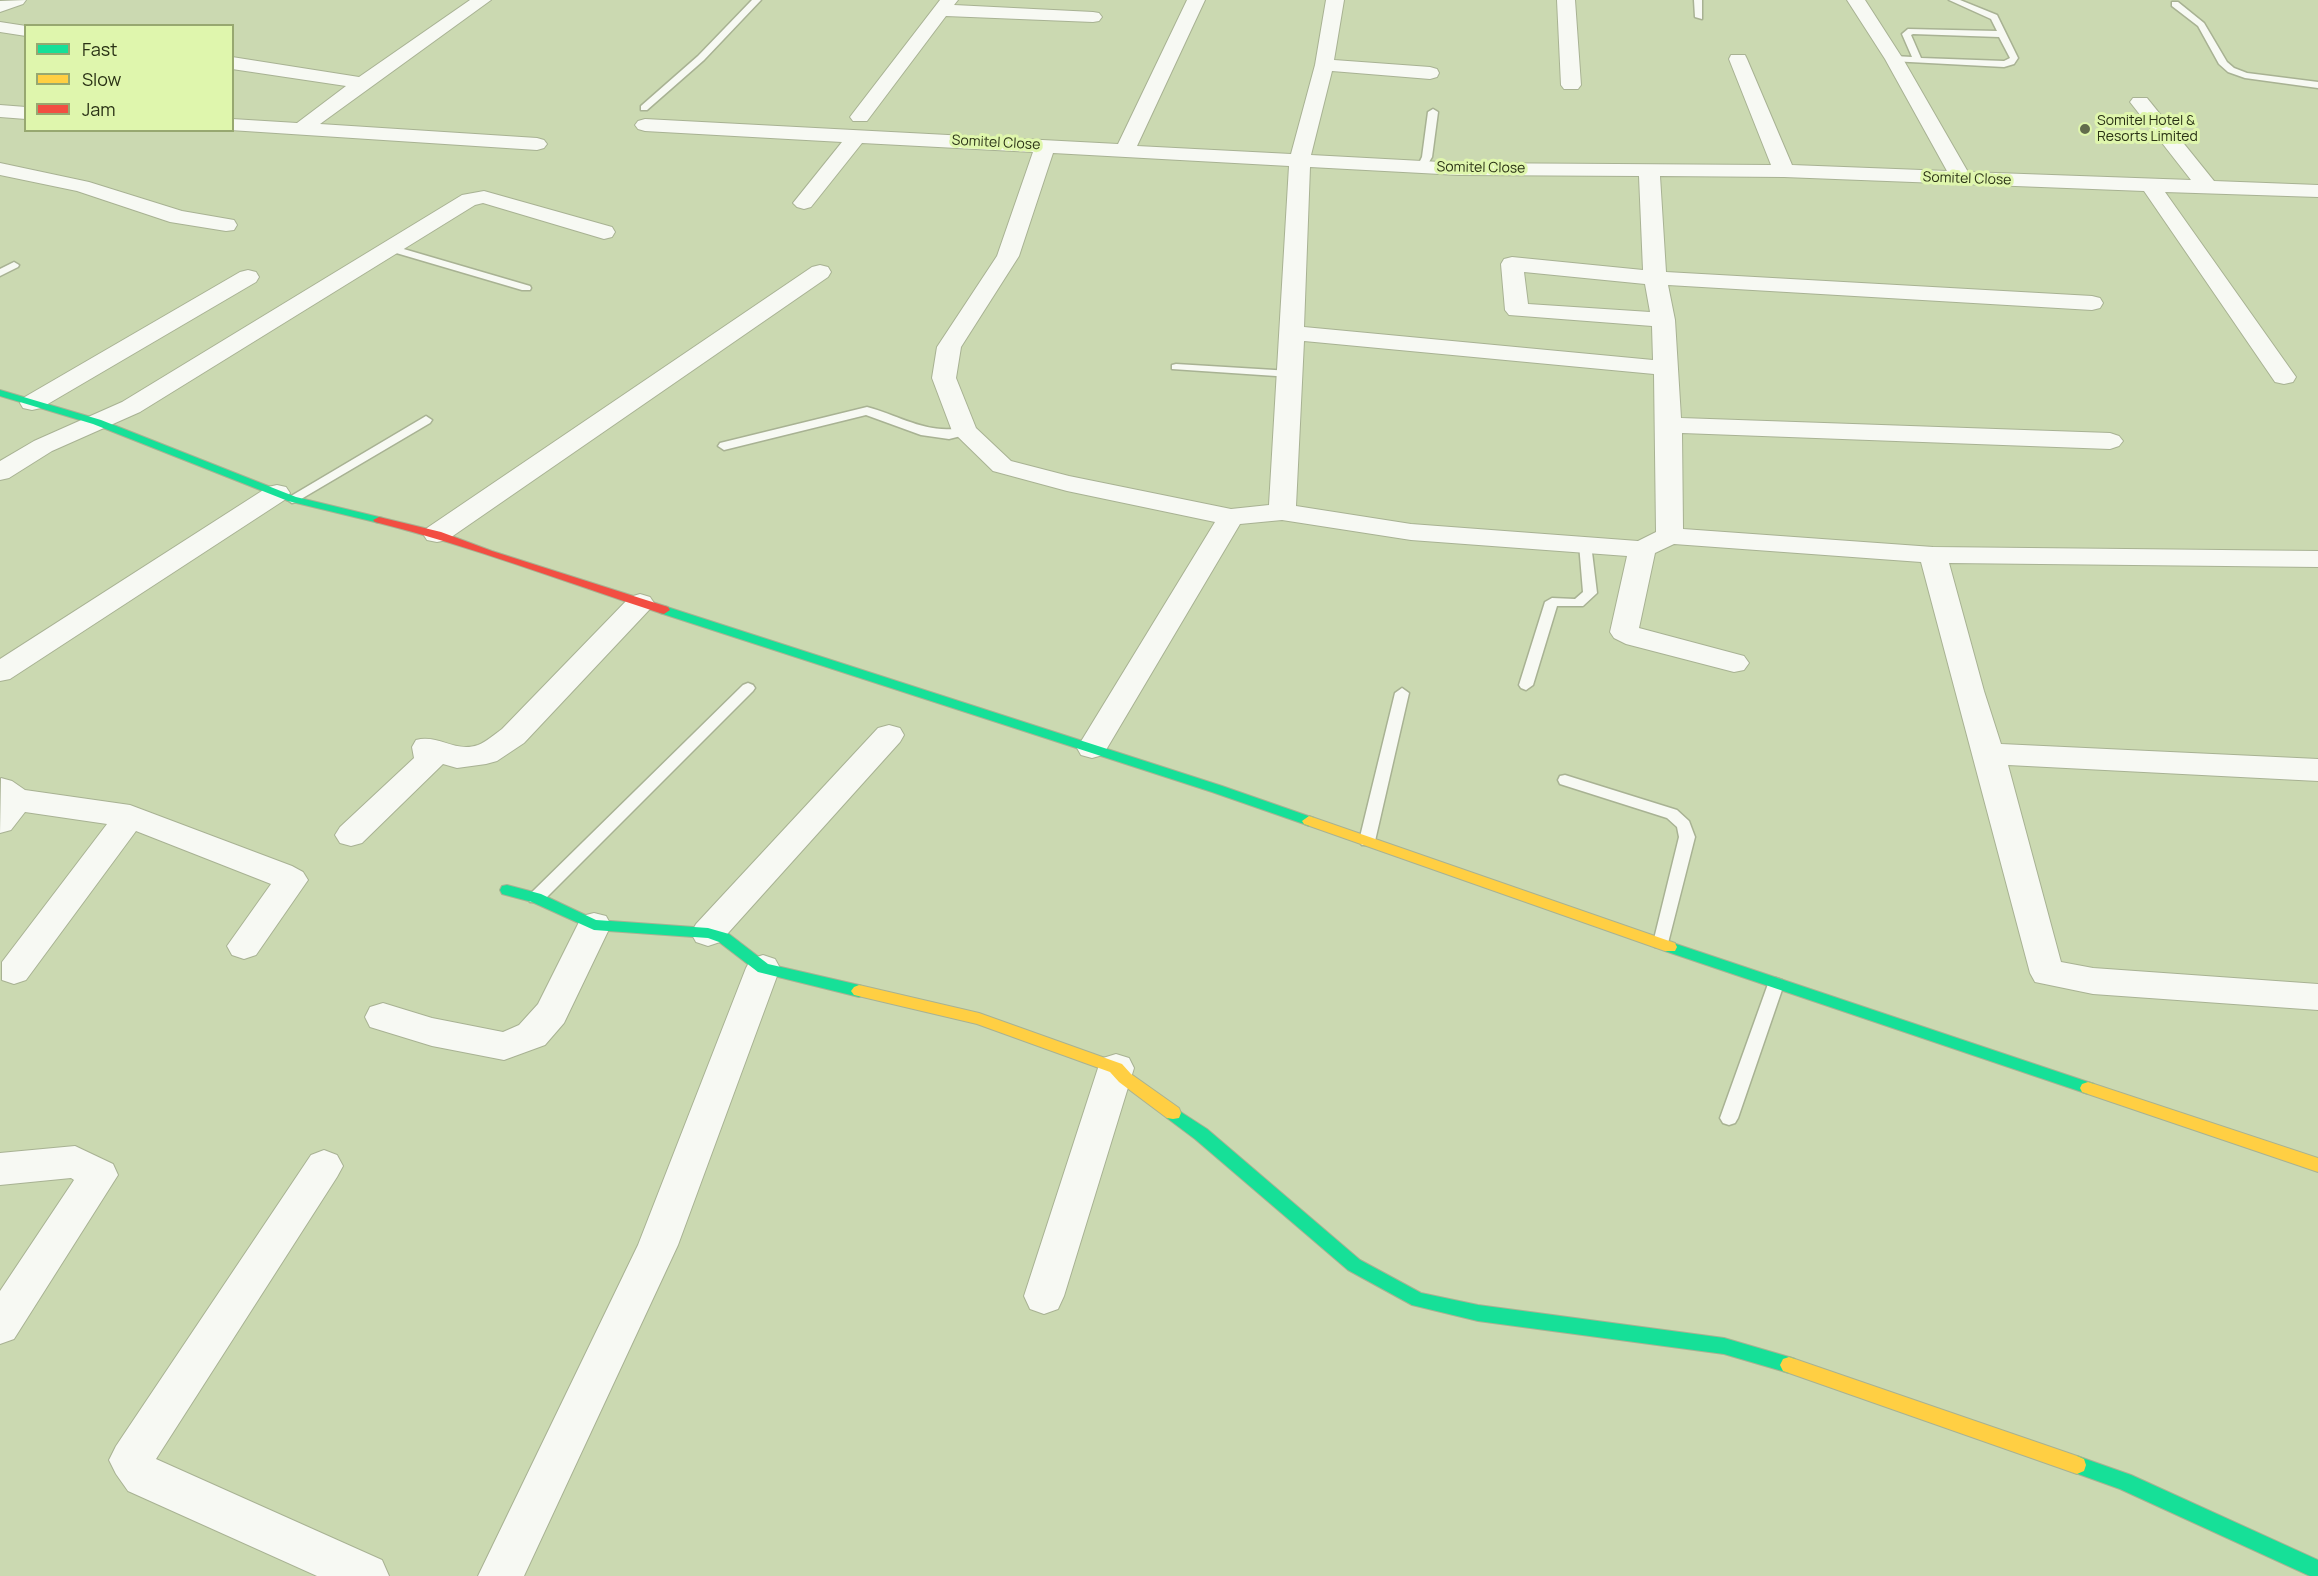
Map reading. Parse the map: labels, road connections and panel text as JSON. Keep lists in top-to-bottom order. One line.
{"streets":{"street":["Somitel Close"]},"places":["Somitel Hotel & Resorts Limited"],"legend":["Fast","Slow","Jam"]}
